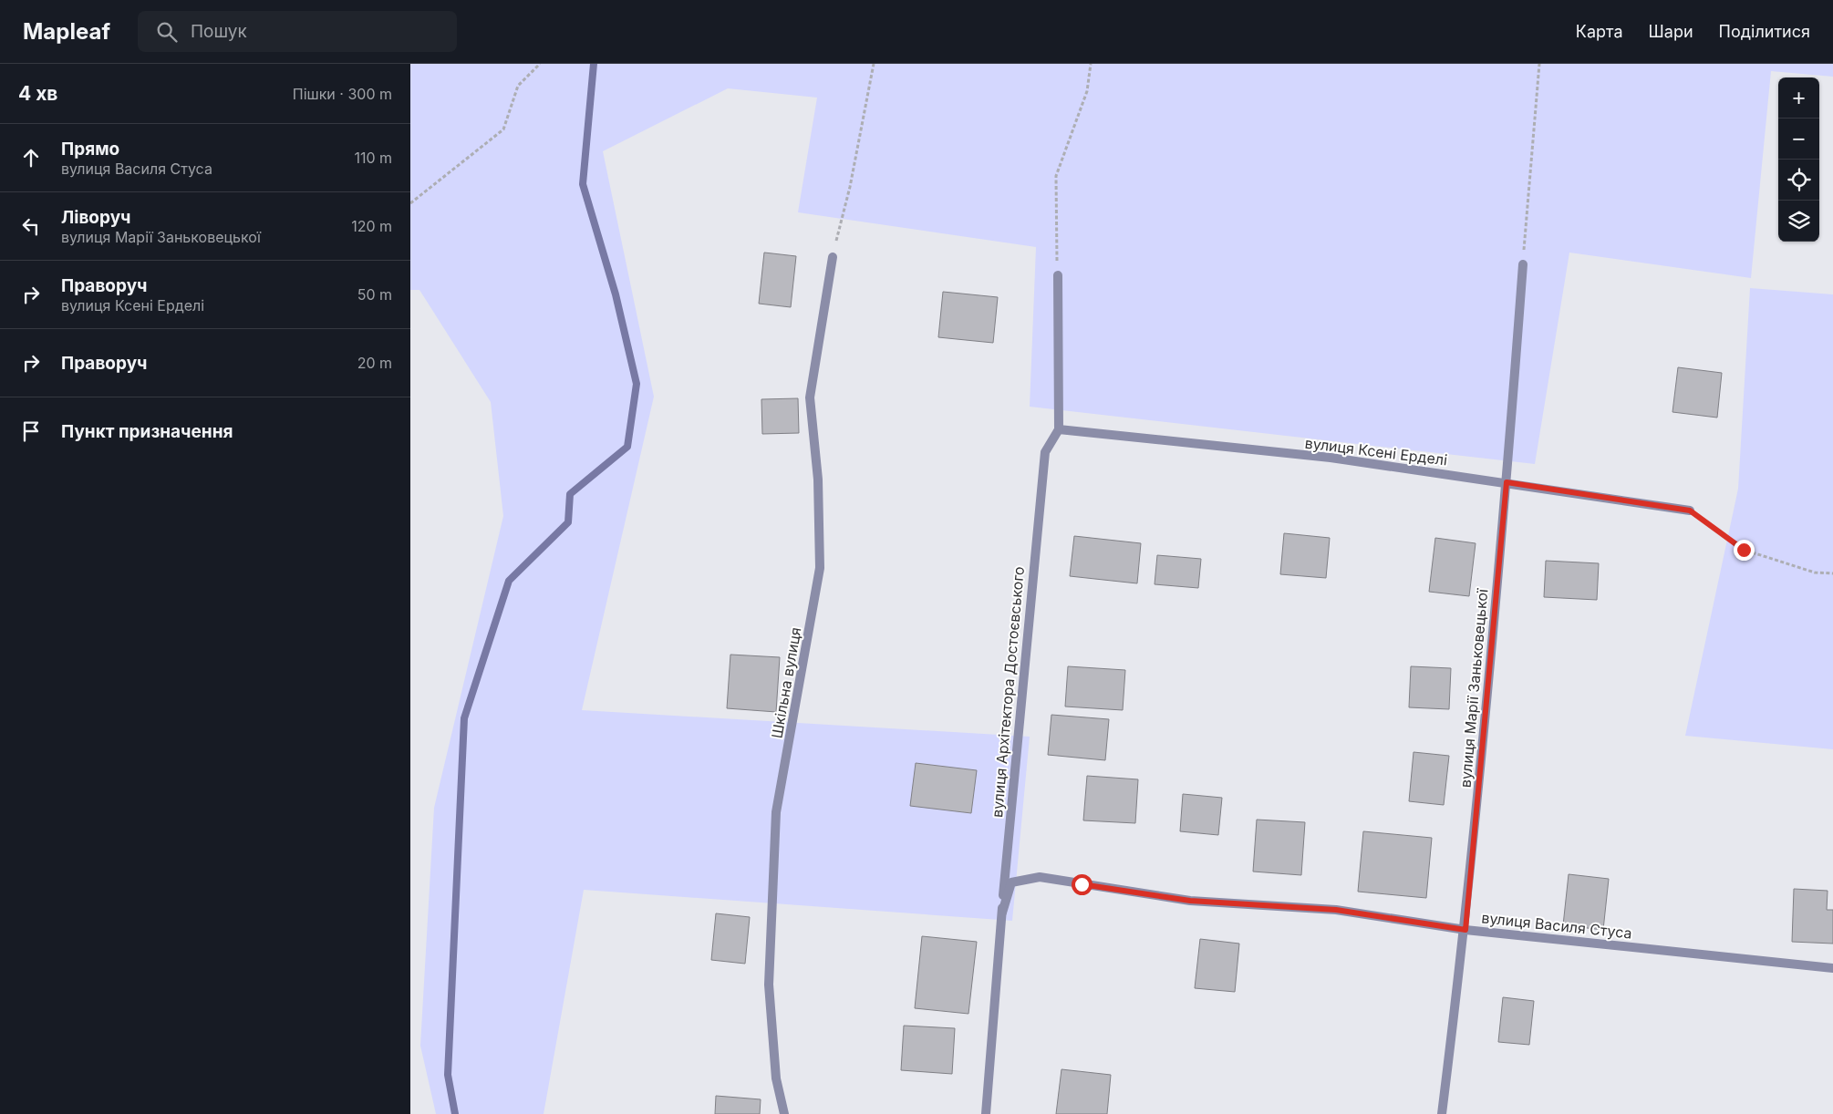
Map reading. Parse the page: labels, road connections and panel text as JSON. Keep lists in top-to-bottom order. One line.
{"streets":{"street":["вулиця Ксені Ерделі","Шкільна вулиця","вулиця Марії Заньковецької","вулиця Архітектора Достоєвського","вулиця Василя Стуса"]},"crossings":[["вулиця Ксені Ерделі","вулиця Марії Заньковецької"],["вулиця Ксені Ерделі","вулиця Архітектора Достоєвського"],["вулиця Марії Заньковецької","вулиця Василя Стуса"],["вулиця Архітектора Достоєвського","вулиця Василя Стуса"]],"page":{"header":"Mapleaf","search":"Пошук","nav":["Карта","Шари","Поділитися"],"heading":["4 хв","Пішки · 300 m"],"map_buttons":["+","−"],"list":[["Прямо","вулиця Василя Стуса","110 m"],["Ліворуч","вулиця Марії Заньковецької","120 m"],["Праворуч","вулиця Ксені Ерделі","50 m"],["Праворуч","20 m"],"Пункт призначення"]}}
